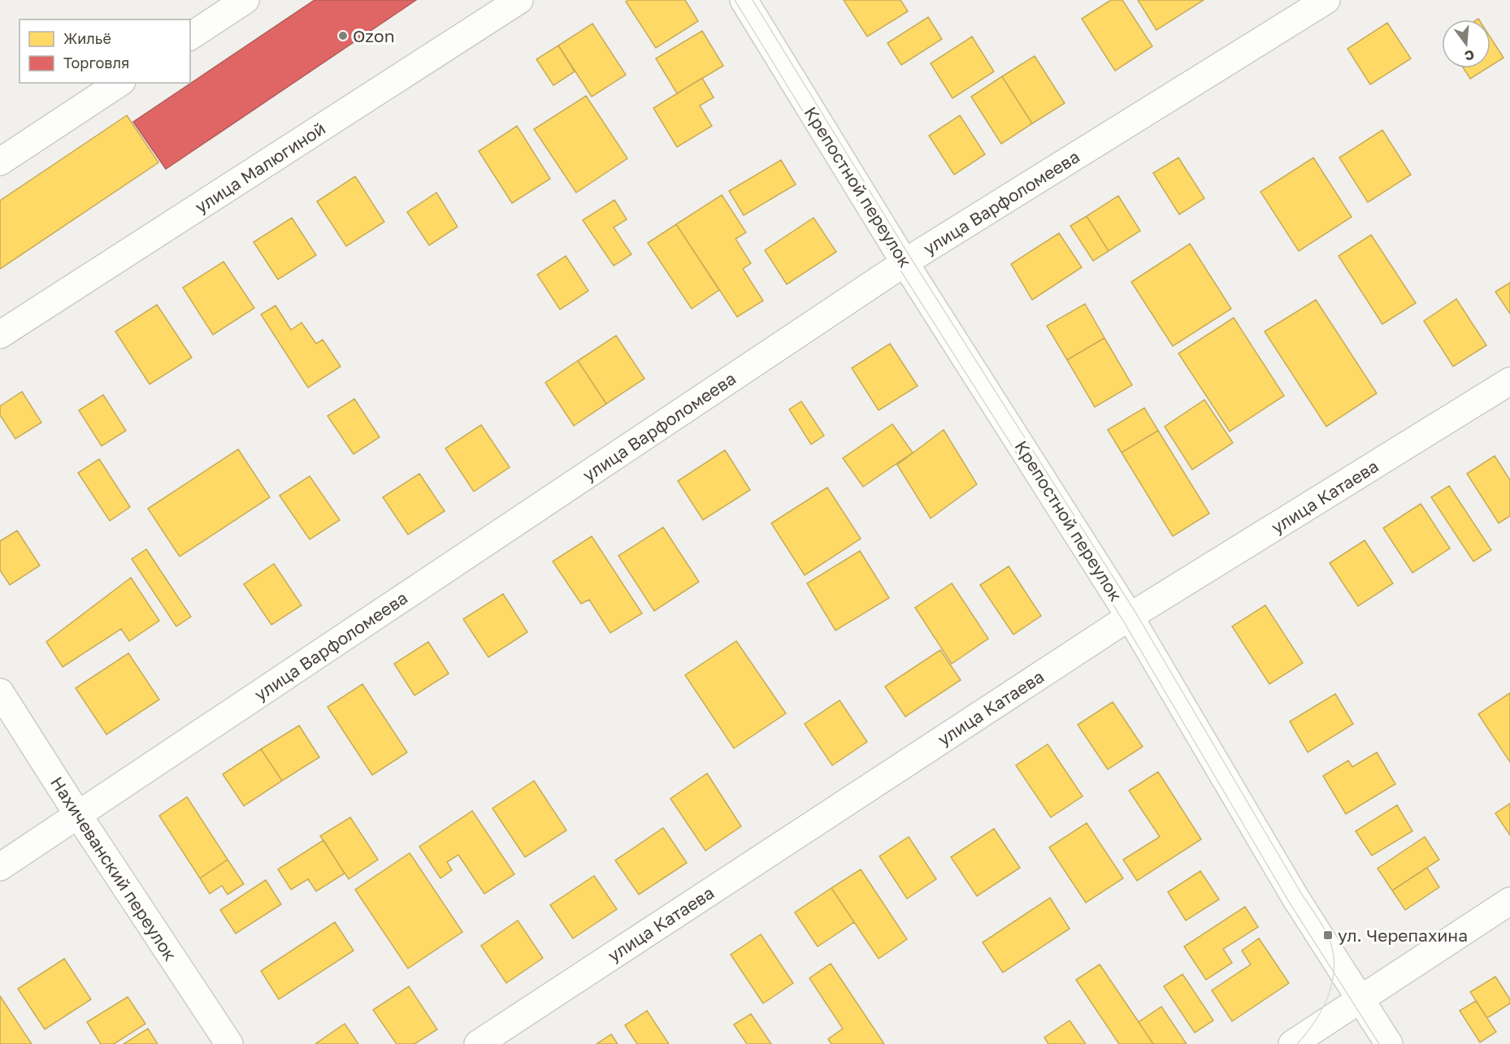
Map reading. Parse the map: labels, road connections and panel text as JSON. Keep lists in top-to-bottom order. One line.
{"streets":{"street":["улица Малюгиной","Крепостной переулок","улица Варфоломеева","улица Катаева","Нахичеванский переулок"]},"crossings":[["Крепостной переулок","улица Варфоломеева"],["Крепостной переулок","улица Катаева"],["улица Варфоломеева","Нахичеванский переулок"]],"places":{"other":["Ozon"],"transit":["ул. Черепахина"]},"legend":["Жильё","Торговля"],"north":"bottom"}
